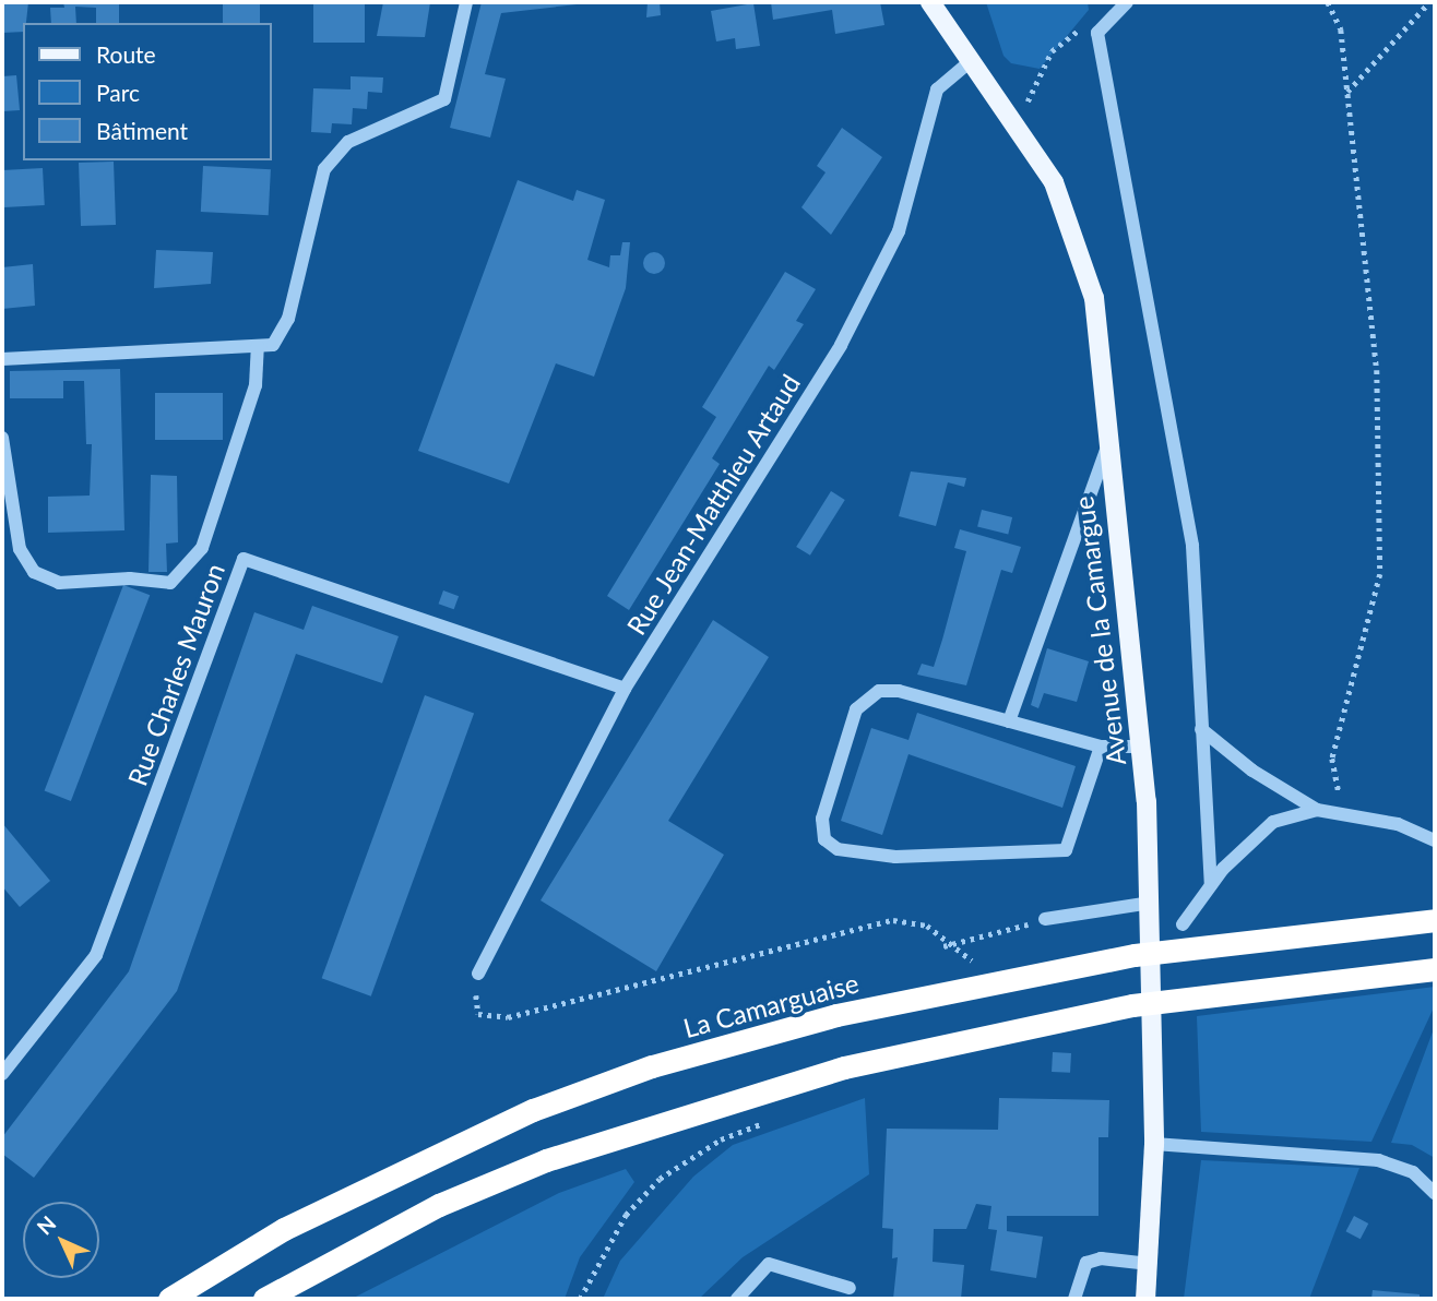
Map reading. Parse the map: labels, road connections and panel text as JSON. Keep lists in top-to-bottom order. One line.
{"streets":{"highway":["La Camarguaise"],"main road":["Avenue de la Camargue"],"street":["Rue Jean-Matthieu Artaud","Rue Charles Mauron"]},"crossings":[["Rue Jean-Matthieu Artaud","Avenue de la Camargue"],["Rue Jean-Matthieu Artaud","Rue Charles Mauron"]],"legend":["Route","Parc","Bâtiment"],"north":"top left"}
